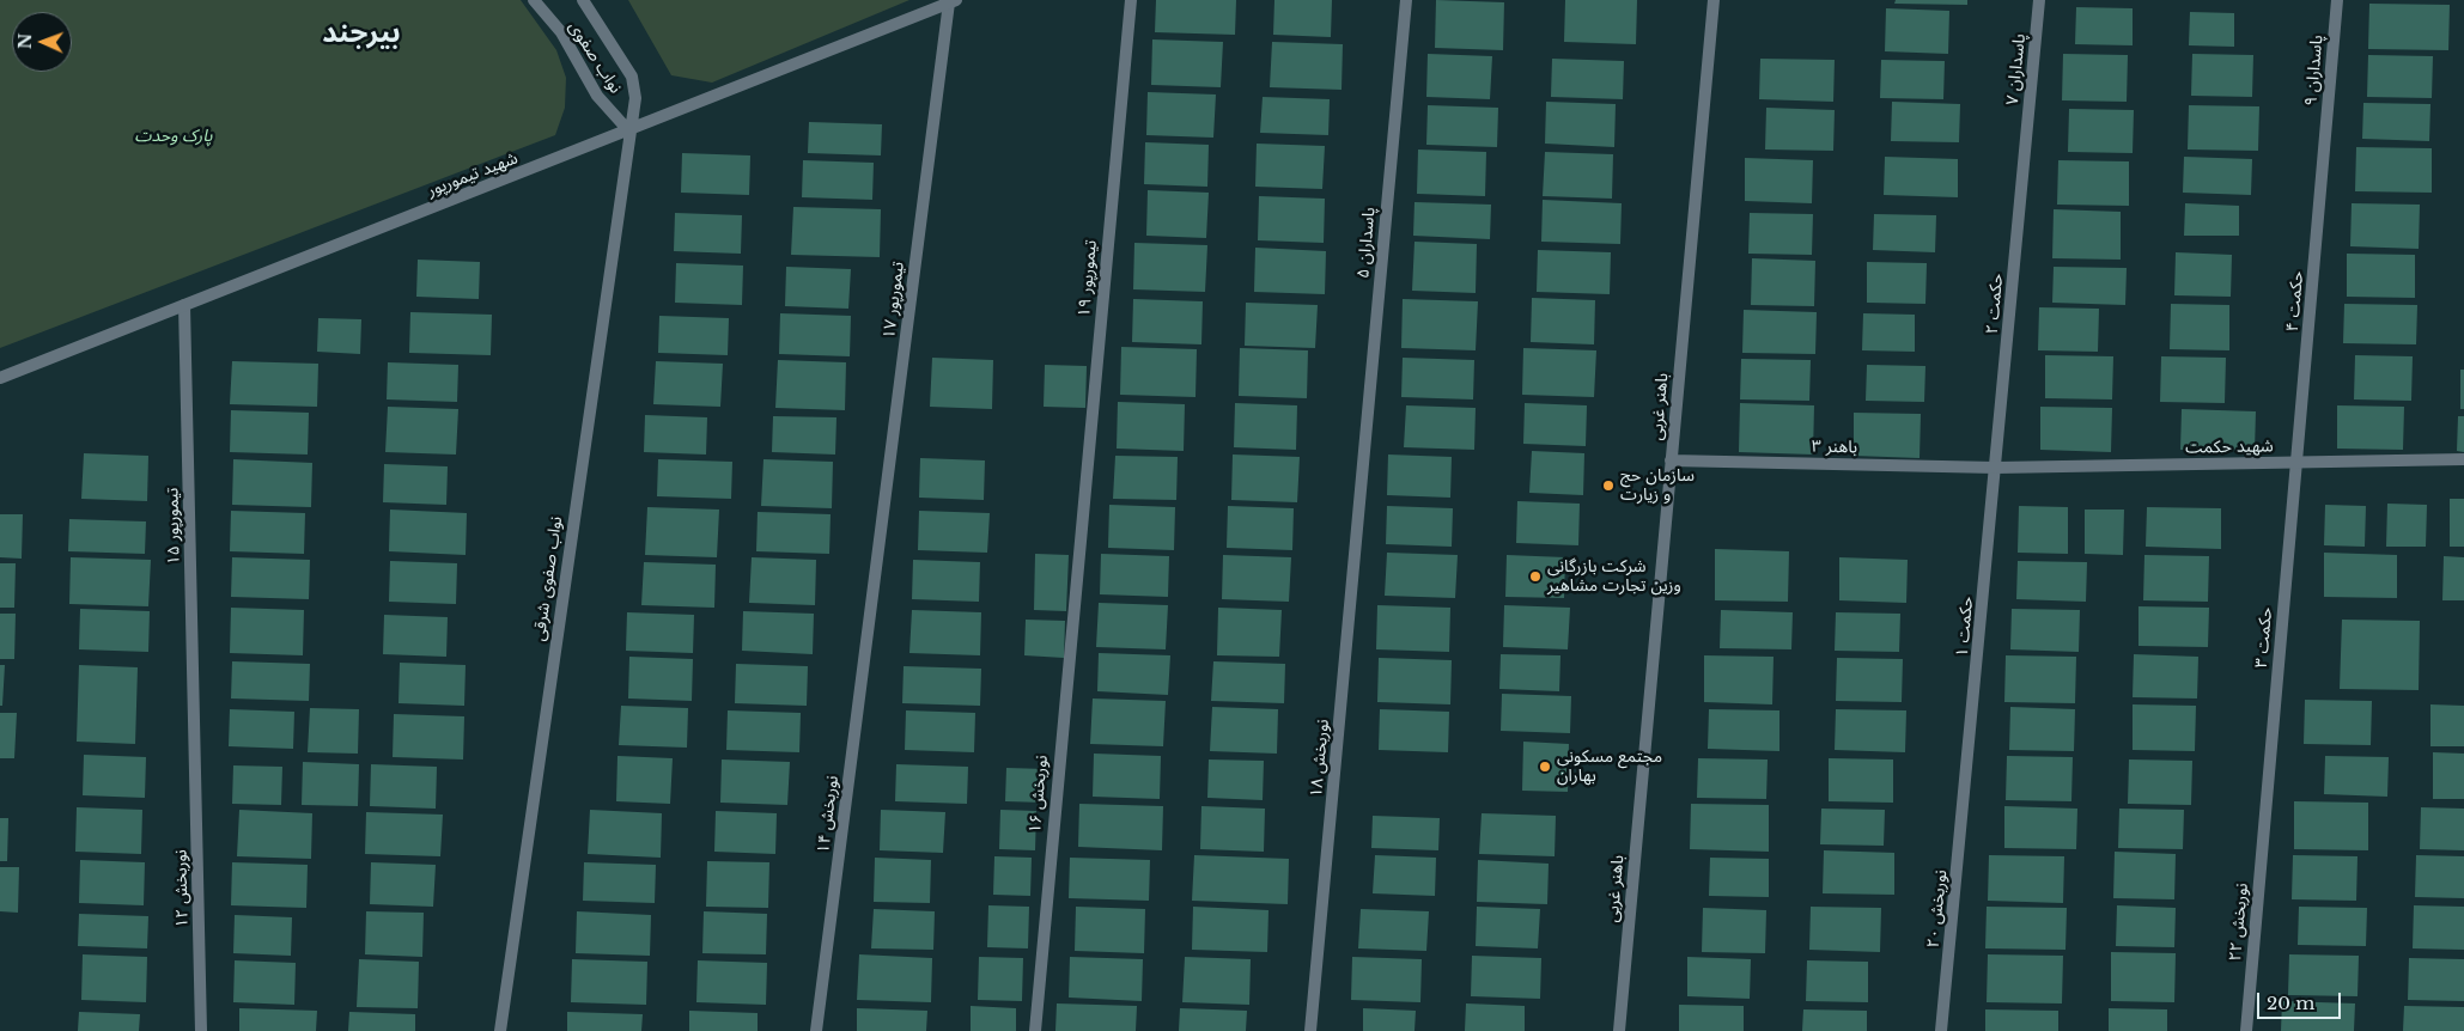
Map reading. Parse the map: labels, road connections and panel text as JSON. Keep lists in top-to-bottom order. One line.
{"streets":{"street":["نواب صفوی","پاسداران ۷","پاسداران ۹","شهید تیمورپور","پاسداران ۵","تیمورپور ۱۹","تیمورپور ۱۷","حکمت ۴","حکمت ۲","باهنر غربی","باهنر ۳","شهید حکمت","تیمورپور ۱۵","نواب صفوی شرقی","حکمت ۱","حکمت ۳","نوربخش ۱۸","نوربخش ۱۶","نوربخش ۱۴","نوربخش ۱۲","نوربخش ۲۰","نوربخش ۲۲"]},"crossings":[["نواب صفوی","شهید تیمورپور"],["نواب صفوی","نواب صفوی شرقی"],["پاسداران ۷","حکمت ۲"],["پاسداران ۹","حکمت ۴"],["شهید تیمورپور","تیمورپور ۱۷"],["شهید تیمورپور","تیمورپور ۱۵"],["شهید تیمورپور","نواب صفوی شرقی"],["پاسداران ۵","نوربخش ۱۸"],["تیمورپور ۱۹","نوربخش ۱۶"],["تیمورپور ۱۷","نوربخش ۱۴"],["حکمت ۴","شهید حکمت"],["حکمت ۴","حکمت ۳"],["حکمت ۲","باهنر ۳"],["حکمت ۲","شهید حکمت"],["حکمت ۲","حکمت ۱"],["باهنر غربی","باهنر ۳"],["باهنر ۳","شهید حکمت"],["باهنر ۳","حکمت ۱"],["شهید حکمت","حکمت ۱"],["شهید حکمت","حکمت ۳"],["تیمورپور ۱۵","نوربخش ۱۲"],["حکمت ۱","نوربخش ۲۰"],["حکمت ۳","نوربخش ۲۲"]],"districts":["بیرجند"],"parks":["پارک وحدت"],"places":["سازمان حج و زیارت","شرکت بازرگانی وزین تجارت مشاهیر","مجتمع مسکونی بهاران"],"scale_bar":"20 m","north":"left"}
